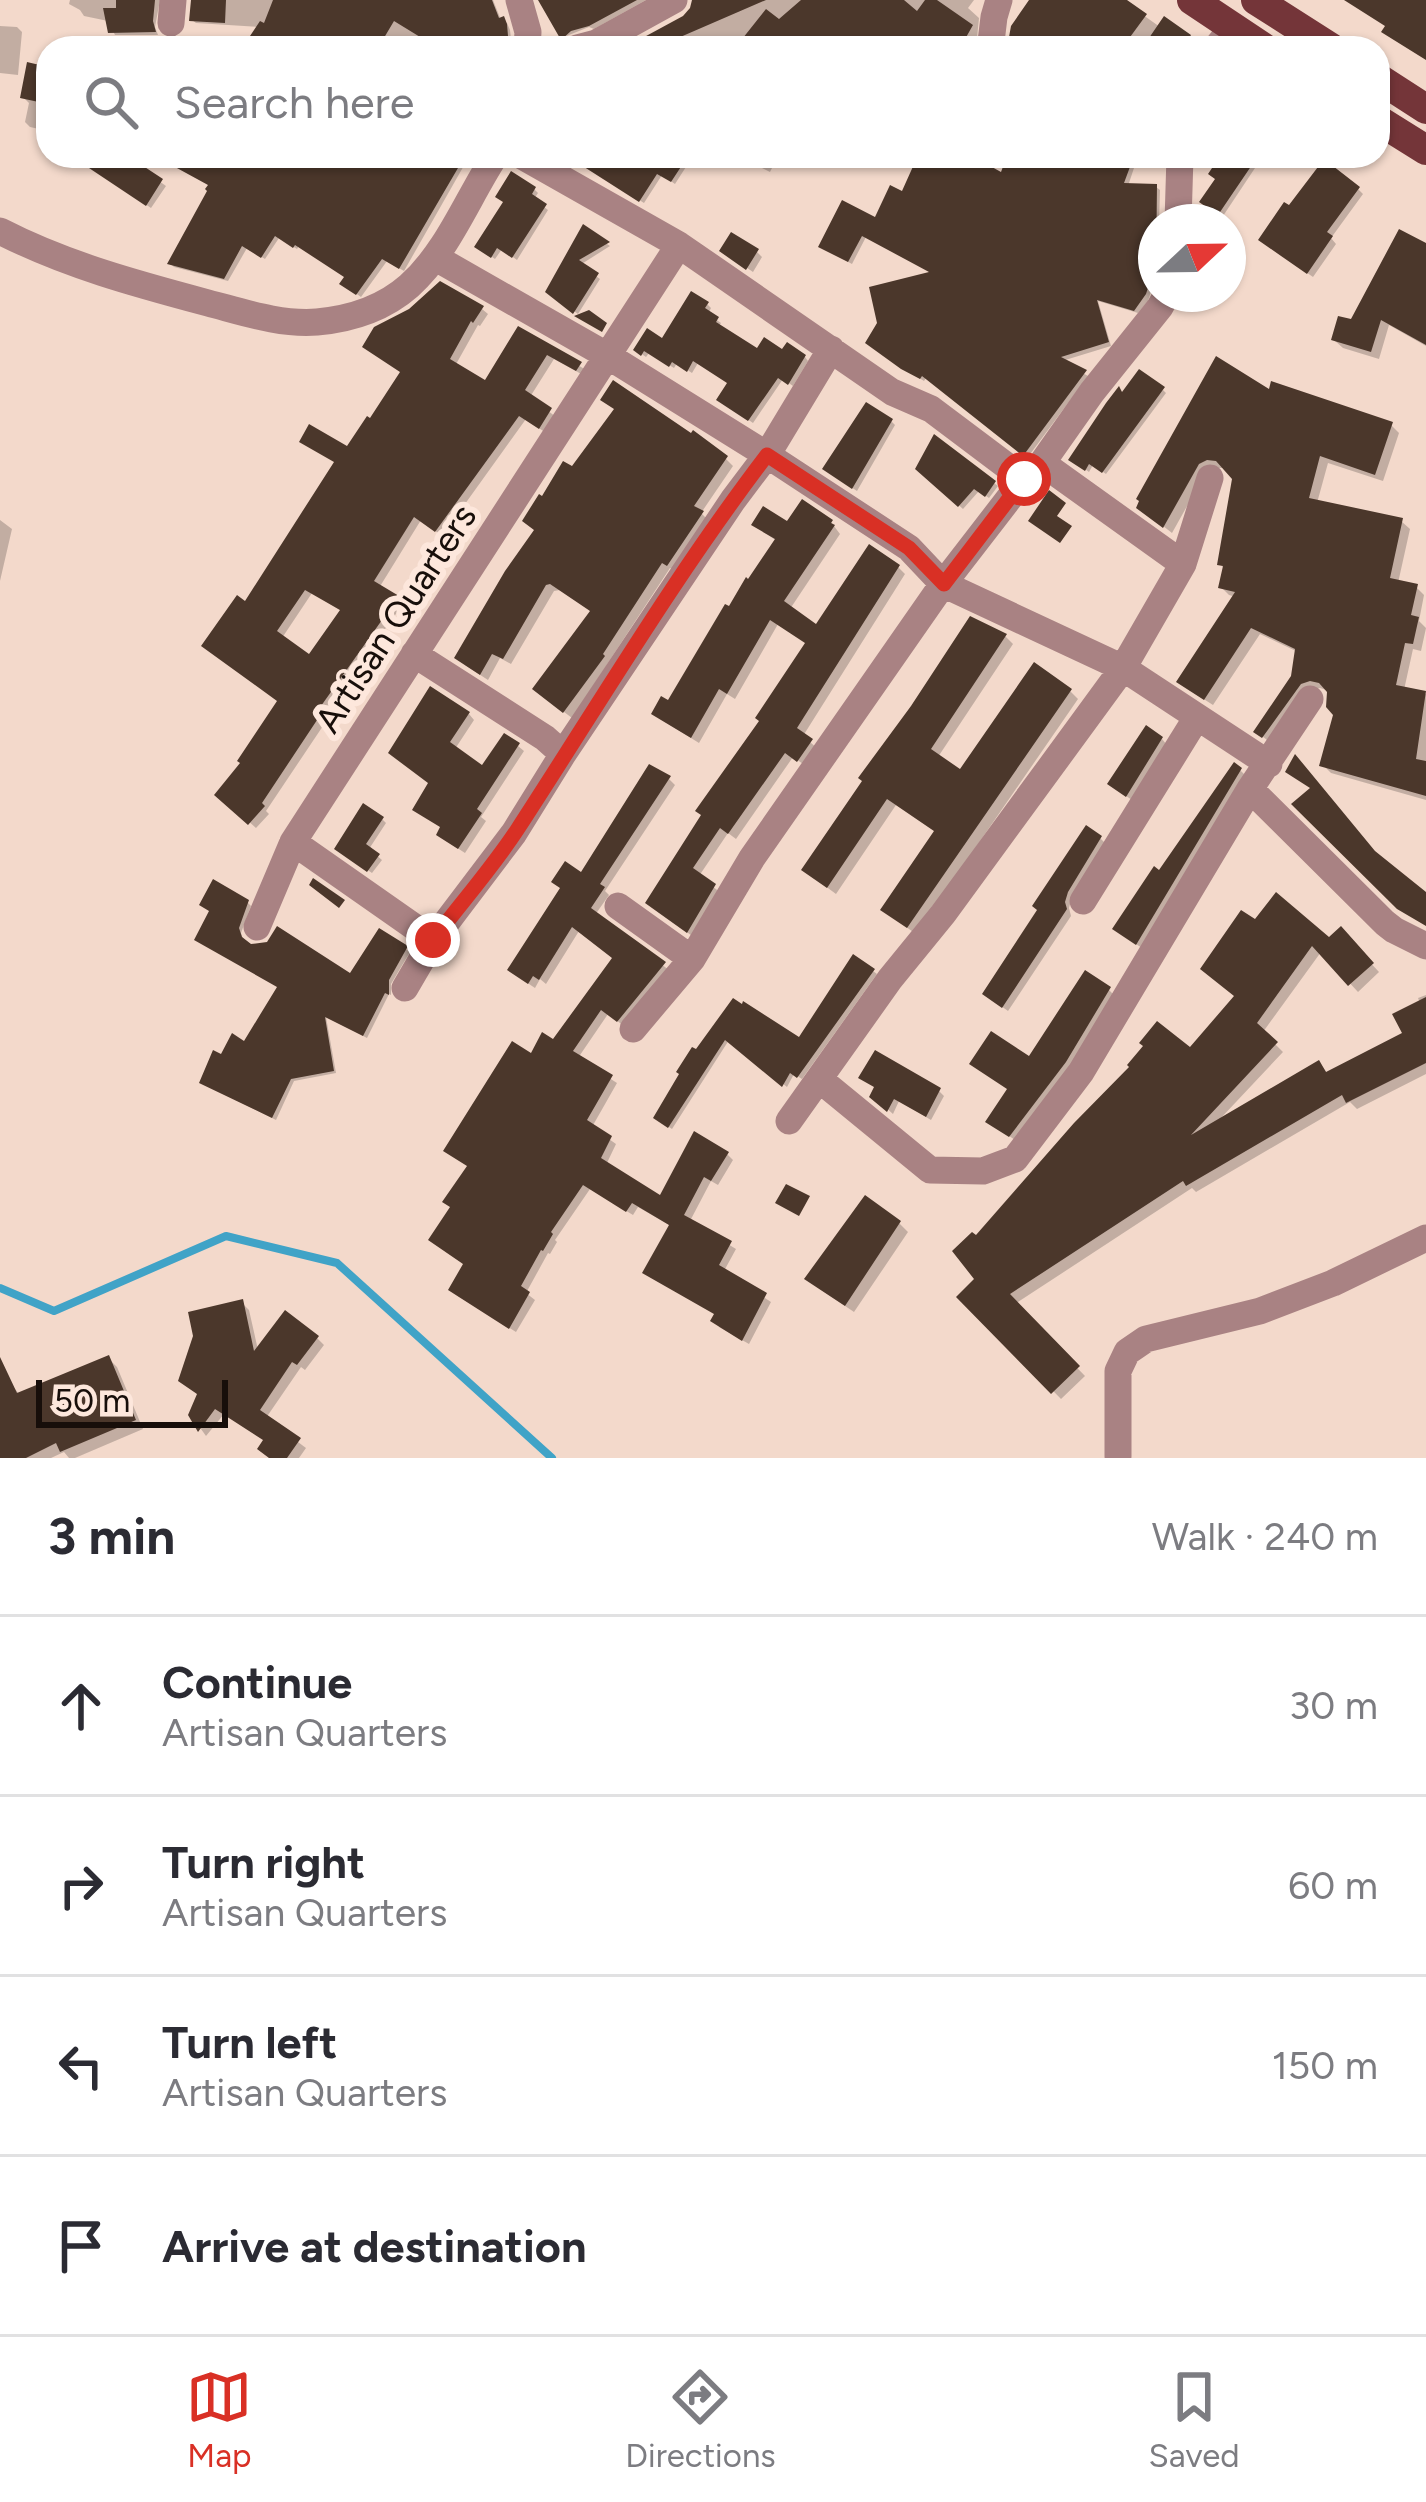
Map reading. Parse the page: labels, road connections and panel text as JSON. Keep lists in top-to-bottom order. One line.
{"streets":{"street":["Artisan Quarters"]},"scale_bar":"50 m","north":"right","page":{"search":"Search here","scale":"50 m","heading":["3 min","Walk · 240 m"],"list":[["Continue","Artisan Quarters","30 m"],["Turn right","Artisan Quarters","60 m"],["Turn left","Artisan Quarters","150 m"],"Arrive at destination"],"nav":["Map","Directions","Saved"]}}
